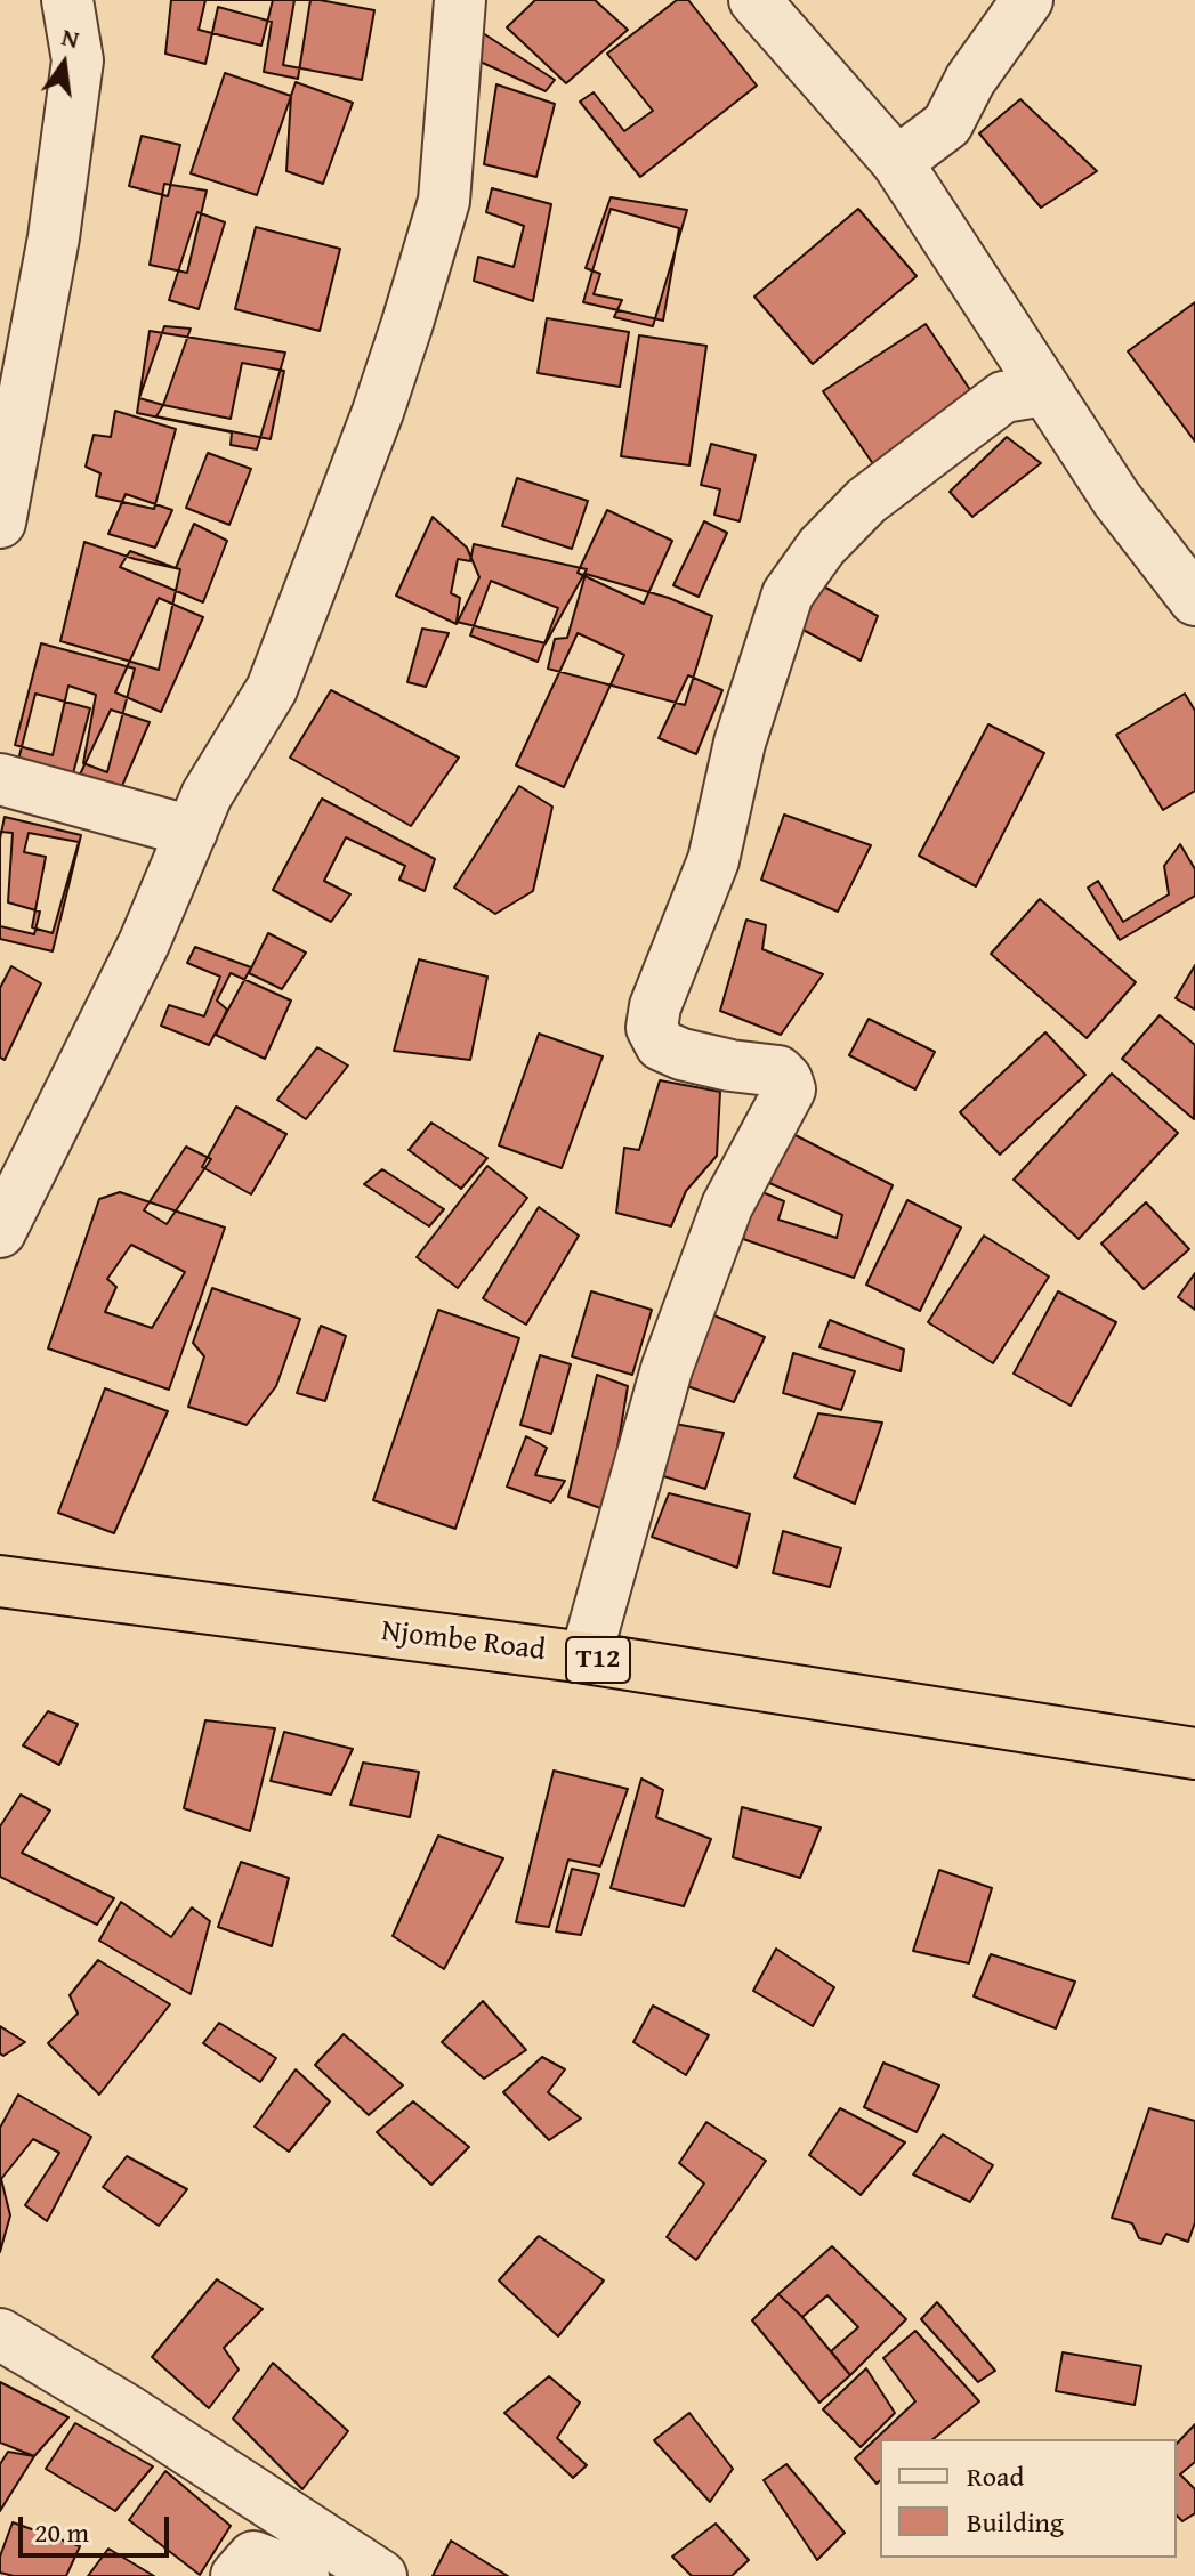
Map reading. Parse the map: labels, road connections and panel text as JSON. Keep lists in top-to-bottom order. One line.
{"streets":{"highway":["Njombe Road","T12"]},"legend":["Road","Building"],"scale_bar":"20 m","north":"top"}
